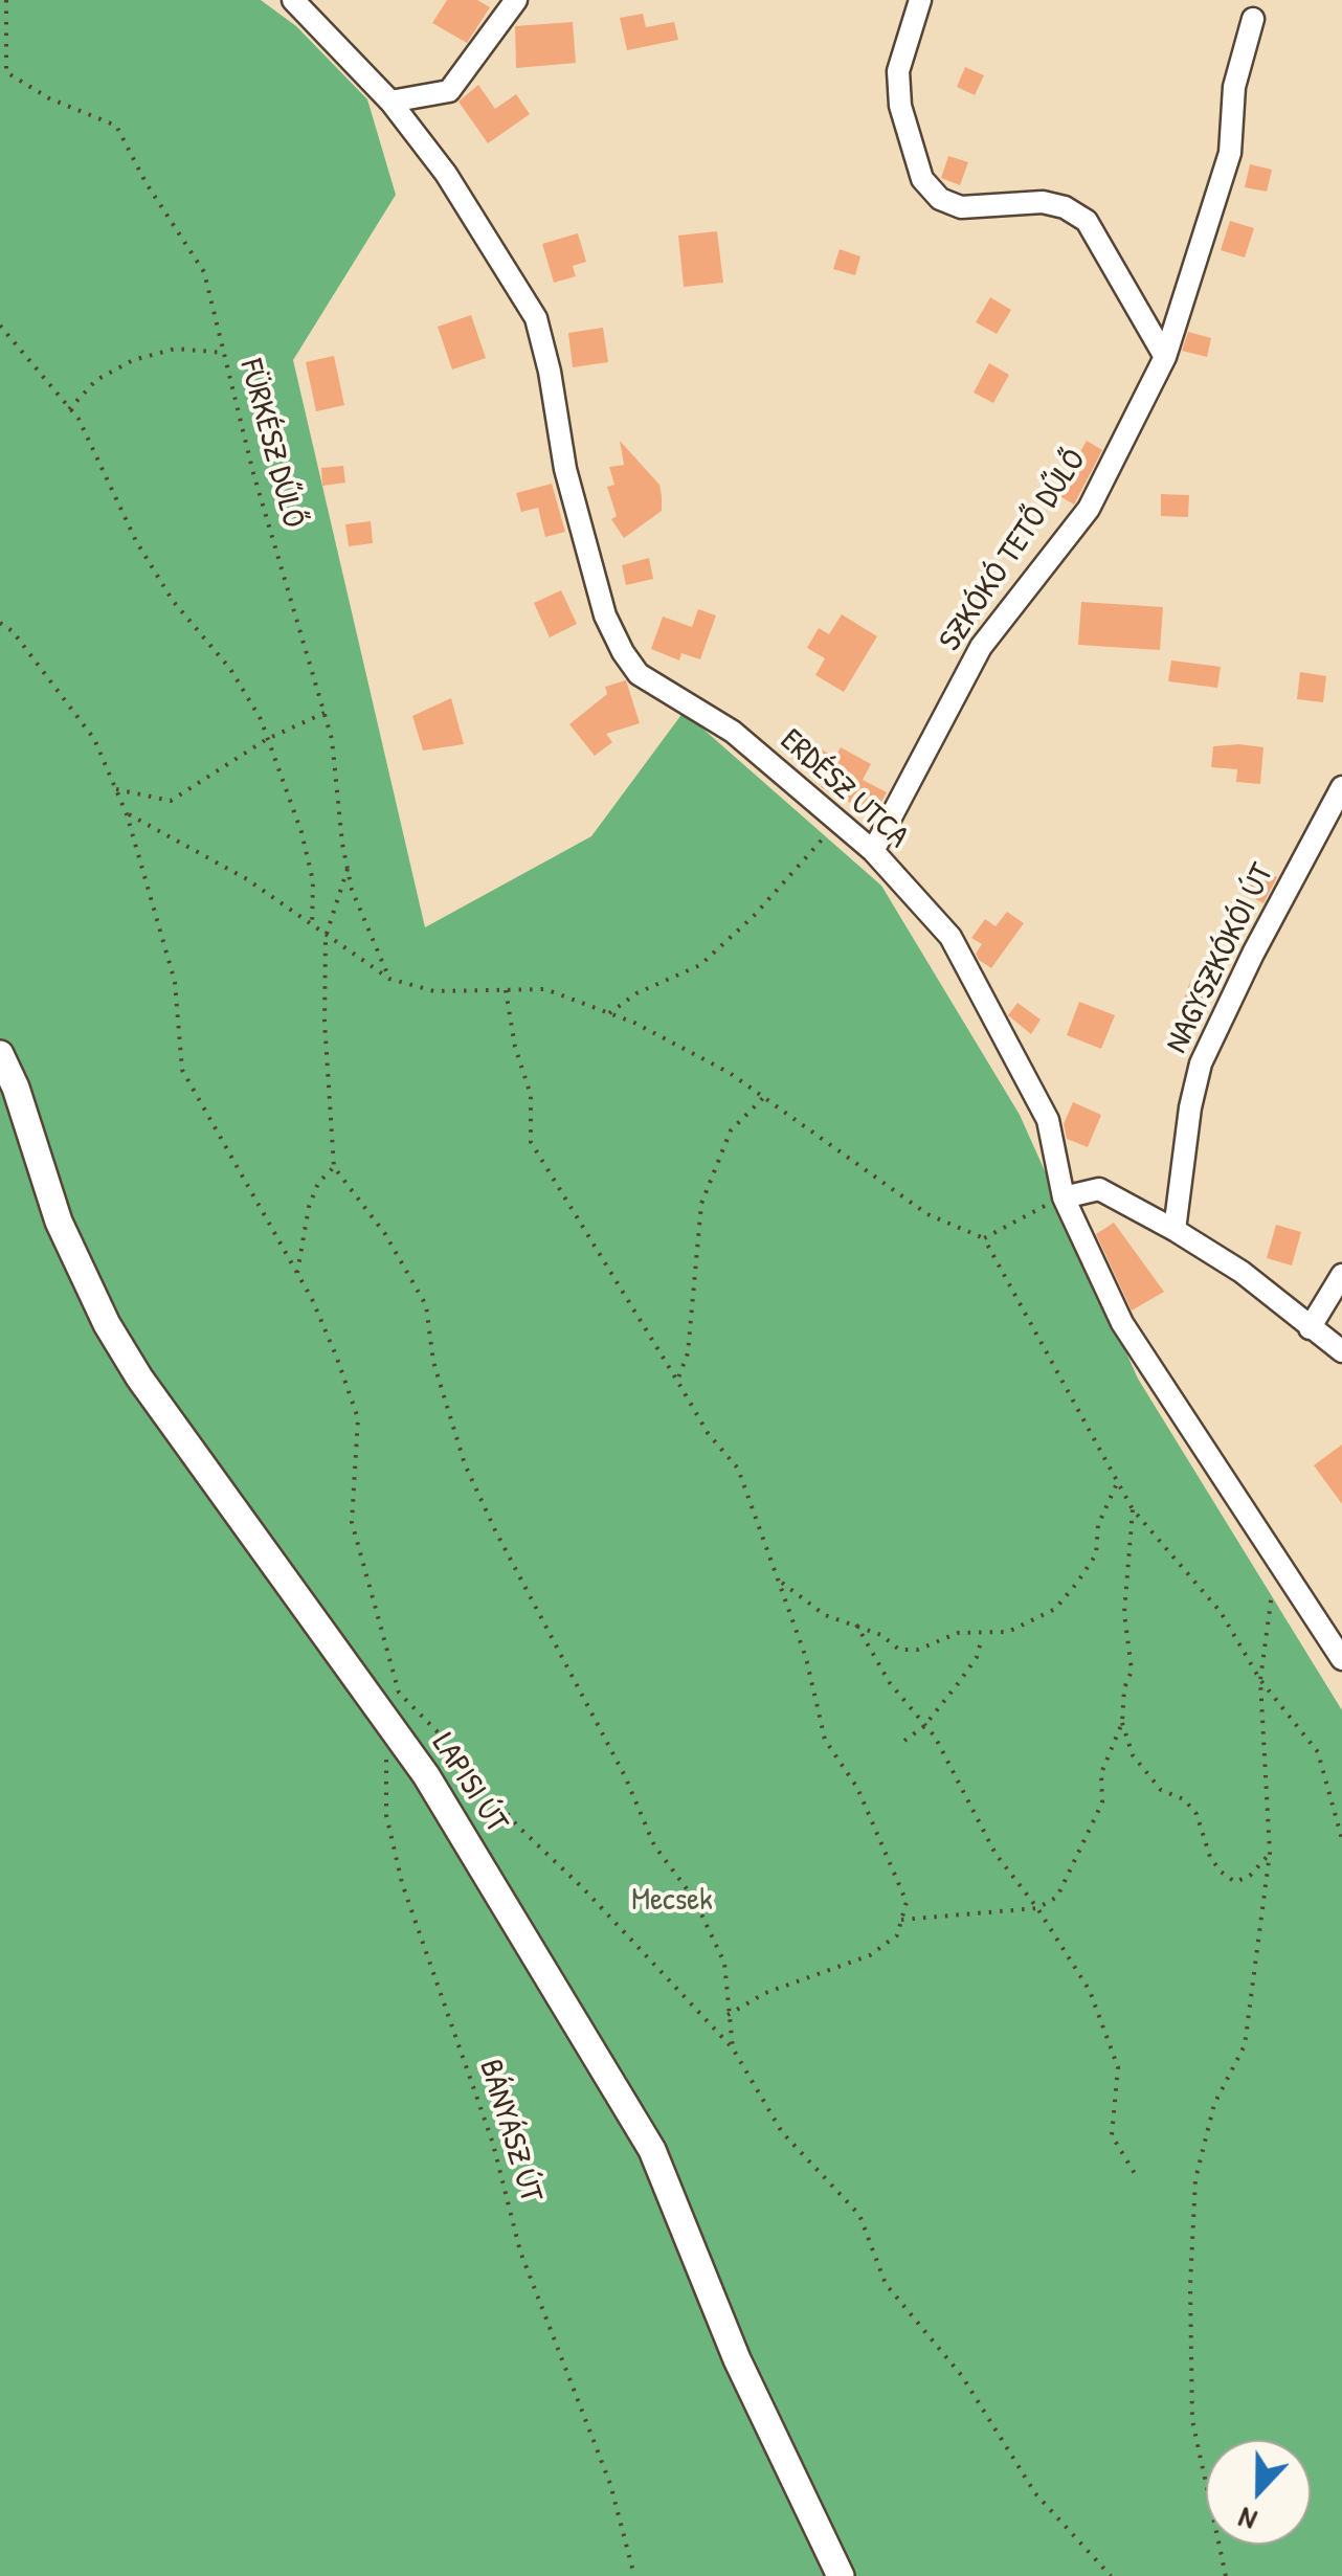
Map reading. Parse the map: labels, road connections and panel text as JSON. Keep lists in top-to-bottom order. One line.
{"streets":{"street":["SZKÓKÓ TETŐ DŰLŐ","ERDÉSZ UTCA","NAGYSZKÓKÓI ÚT","LAPISI ÚT"],"path":["FÜRKÉSZ DŰLŐ","BÁNYÁSZ ÚT"]},"crossings":[["SZKÓKÓ TETŐ DŰLŐ","ERDÉSZ UTCA"],["LAPISI ÚT","BÁNYÁSZ ÚT"]],"parks":["Mecsek"],"north":"bottom"}
